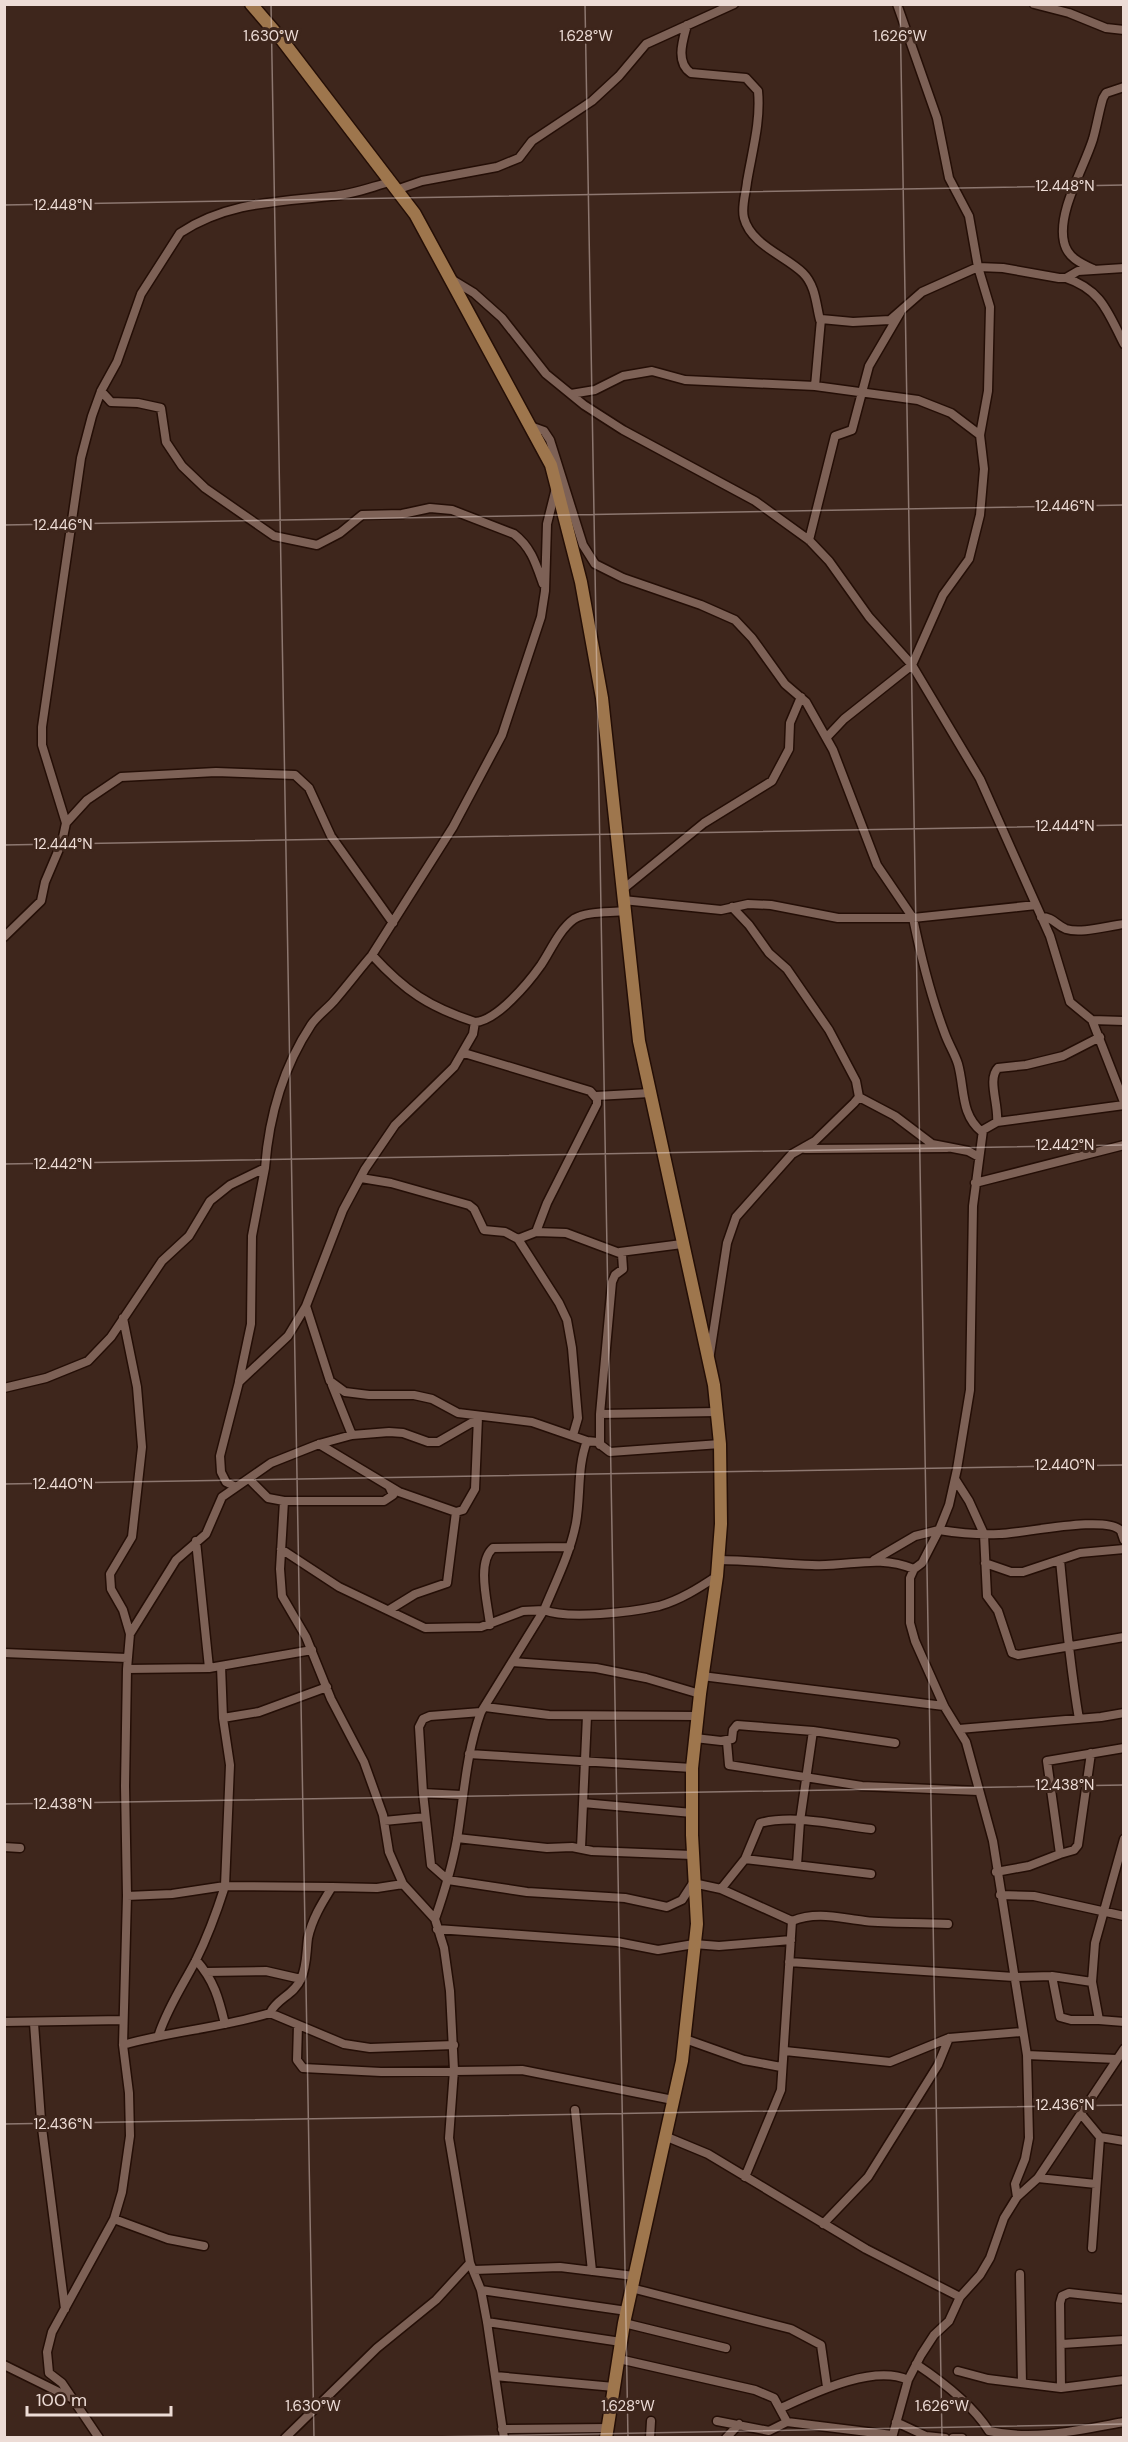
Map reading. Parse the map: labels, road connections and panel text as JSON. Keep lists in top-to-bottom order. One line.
{"scale_bar":"100 m","coordinates":["1.630°W","1.628°W","1.626°W","12.448°N","12.446°N","12.444°N","12.442°N","12.440°N","12.438°N","12.436°N"]}
